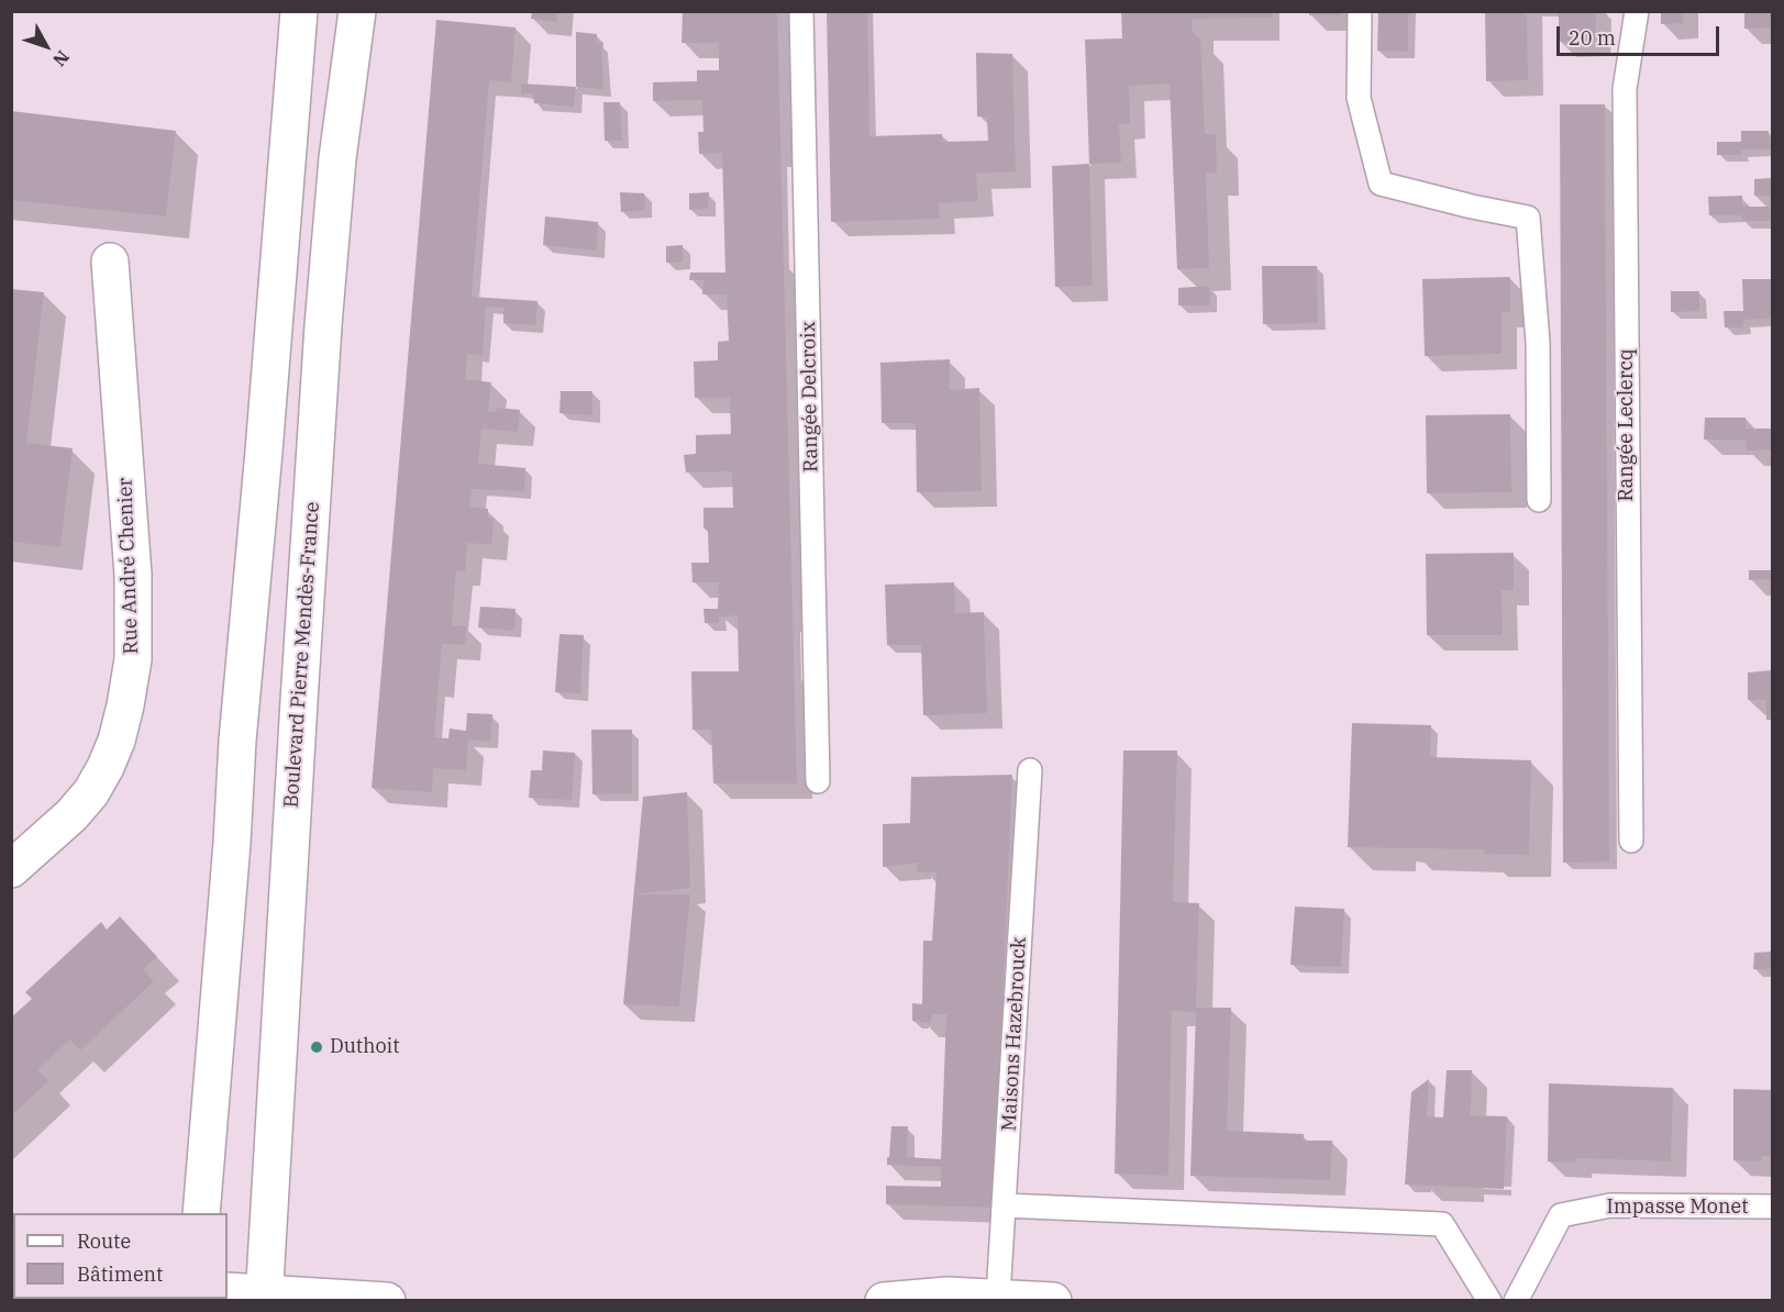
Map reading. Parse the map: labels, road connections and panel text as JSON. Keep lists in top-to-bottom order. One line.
{"streets":{"street":["Rue André Chenier","Boulevard Pierre Mendès-France"],"lane":["Rangée Delcroix","Rangée Leclercq","Maisons Hazebrouck","Impasse Monet"]},"places":["Duthoit"],"legend":["Route","Bâtiment"],"scale_bar":"20 m","north":"bottom right"}
